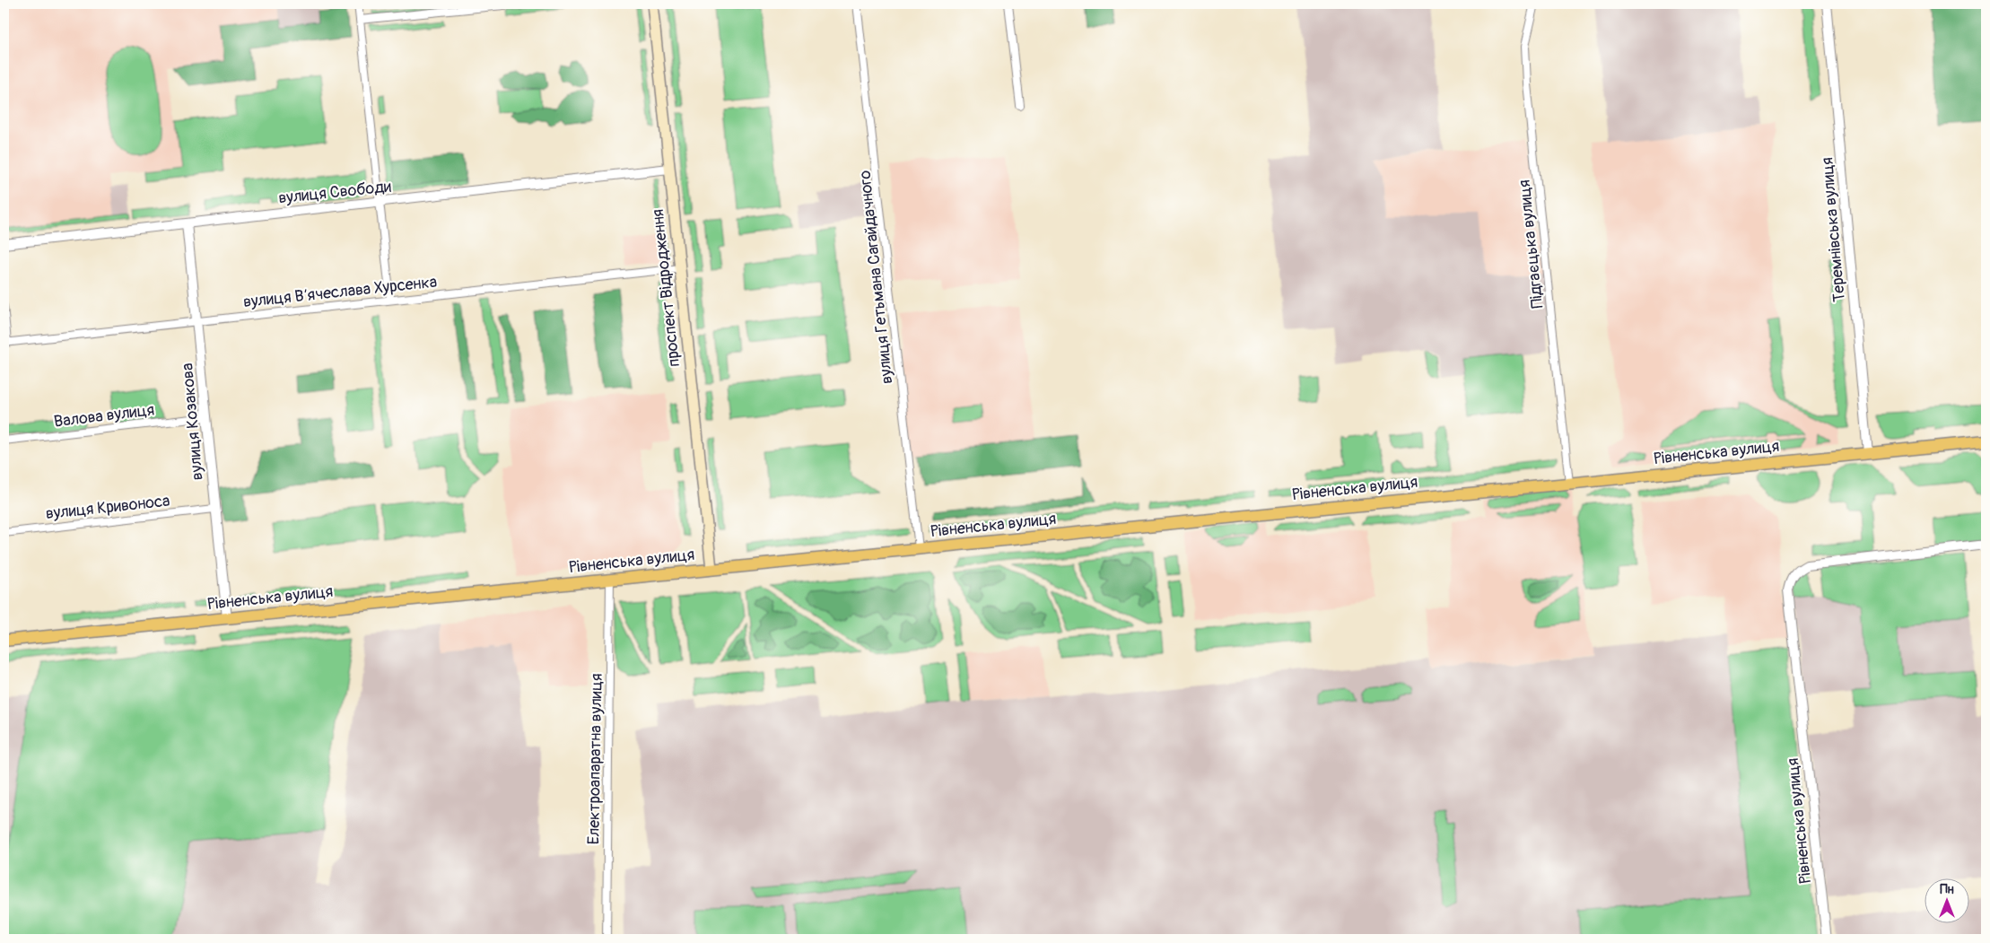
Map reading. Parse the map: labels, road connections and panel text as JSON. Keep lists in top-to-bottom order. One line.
{"streets":{"main road":["проспект Відродження","Рівненська вулиця"],"street":["вулиця Свободи","Теремнівська вулиця","Підгаєцька вулиця","вулиця Гетьмана Сагайдачного","вулиця Вʼячеслава Хурсенка","Валова вулиця","вулиця Козакова","вулиця Кривоноса","Електроапаратна вулиця"]},"crossings":[["вулиця Свободи","проспект Відродження"],["вулиця Свободи","вулиця Козакова"],["Теремнівська вулиця","Рівненська вулиця"],["Підгаєцька вулиця","Рівненська вулиця"],["вулиця Гетьмана Сагайдачного","Рівненська вулиця"],["проспект Відродження","вулиця Вʼячеслава Хурсенка"],["проспект Відродження","Рівненська вулиця"],["вулиця Вʼячеслава Хурсенка","вулиця Козакова"],["Валова вулиця","вулиця Козакова"],["вулиця Козакова","Рівненська вулиця"],["вулиця Козакова","вулиця Кривоноса"],["Рівненська вулиця","Електроапаратна вулиця"]],"north":"top"}
